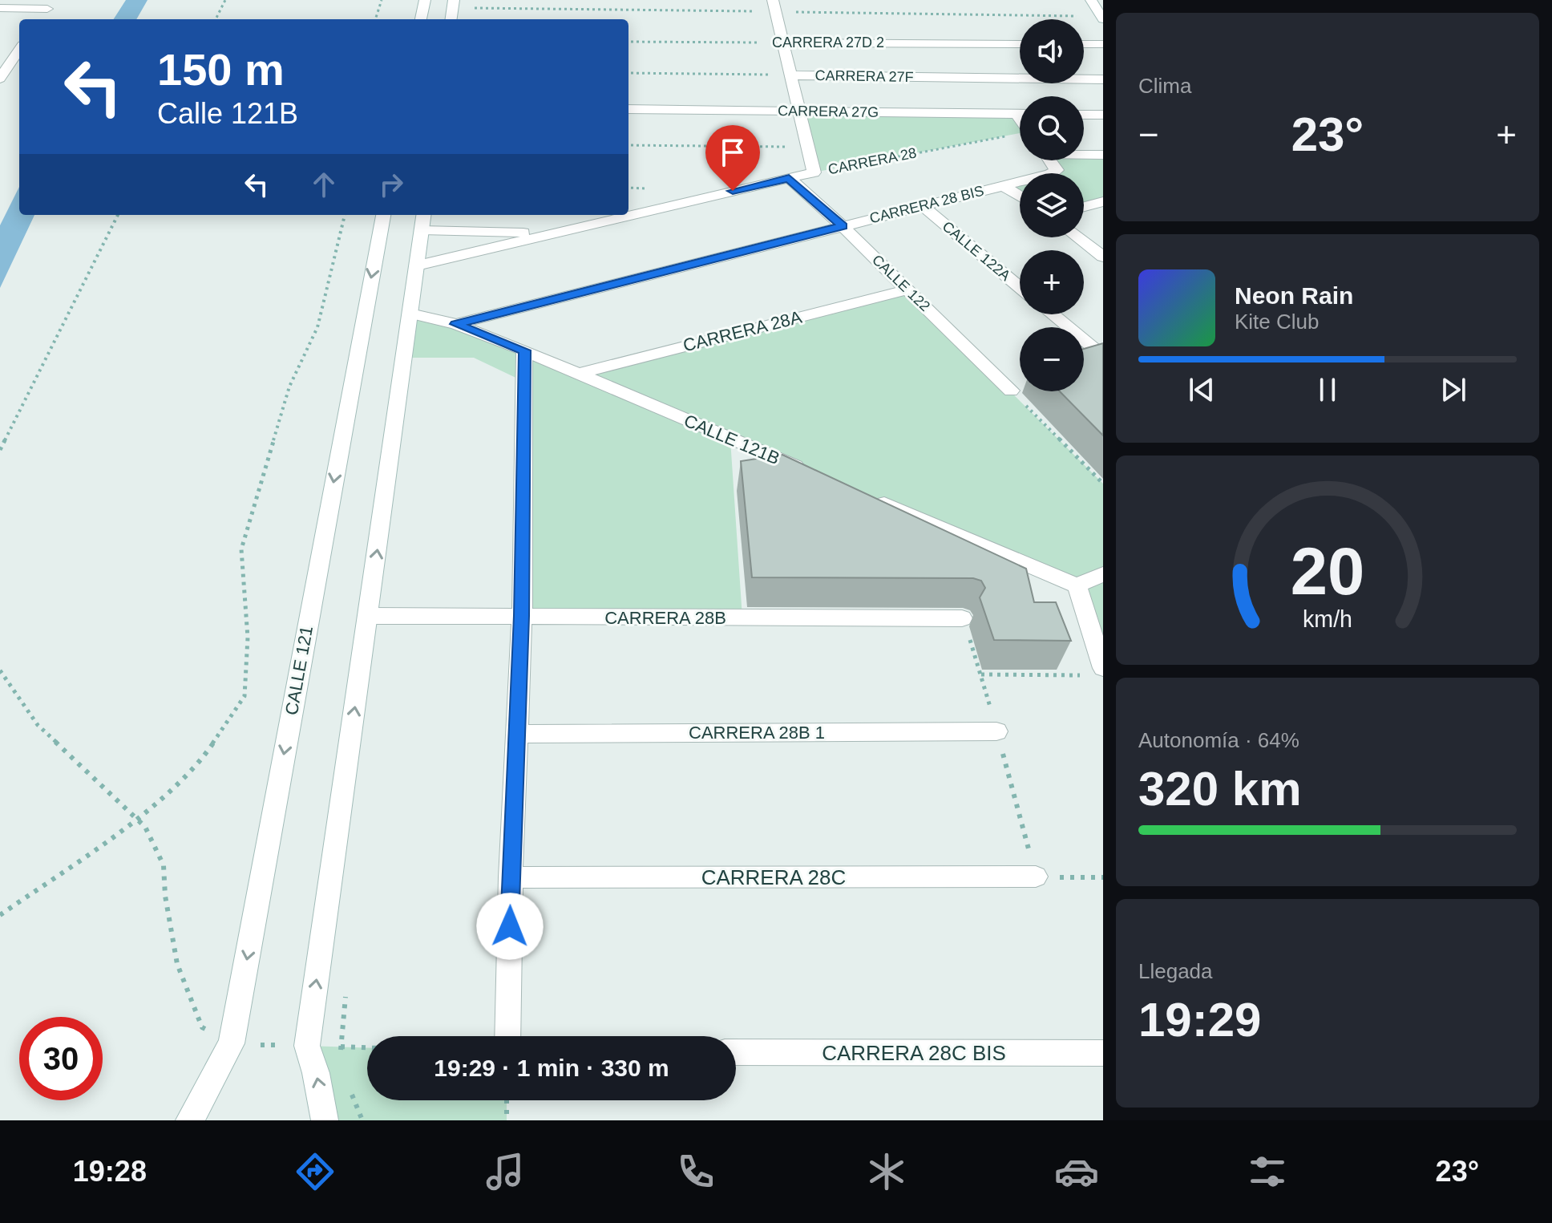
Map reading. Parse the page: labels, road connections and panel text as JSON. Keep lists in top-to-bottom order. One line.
{"streets":{"street":["CARRERA 27D 2","CARRERA 27F","CARRERA 27G","CARRERA 28","CARRERA 28 BIS","CALLE 122A","CALLE 122","CARRERA 28A","CALLE 121B","CARRERA 28B","CALLE 121","CARRERA 28B 1","CARRERA 28C","CARRERA 28C BIS"]},"crossings":[["CARRERA 28","CALLE 122"],["CARRERA 28 BIS","CALLE 122A"],["CARRERA 28 BIS","CALLE 122"],["CARRERA 28 BIS","CALLE 121B"],["CALLE 122","CARRERA 28A"],["CARRERA 28A","CALLE 121B"]],"page":{"tile":["Clima",["Autonomía · 64%","320 km"],["Llegada","19:29"]],"map_buttons":["+","−"],"turn":["150 m","Calle 121B"],"heat":["−","23°","+"],"song":["Neon Rain","Kite Club"],"limit":"30","trip":"19:29 · 1 min · 330 m","tabs":["19:28","23°"],"gauge":["20","km/h"]}}
